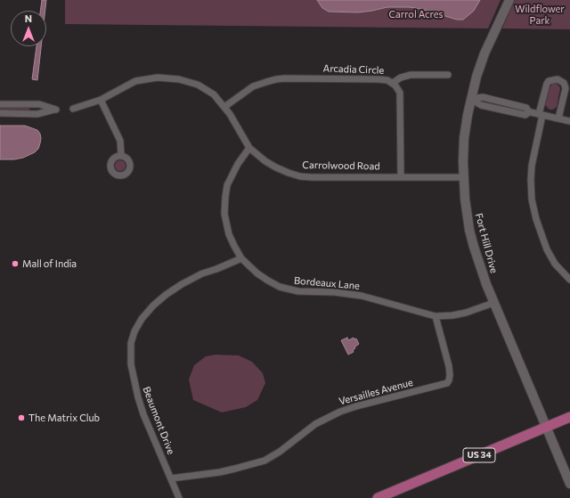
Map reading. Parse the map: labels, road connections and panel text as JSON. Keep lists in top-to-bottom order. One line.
{"streets":{"main road":["US 34"],"street":["Arcadia Circle","Carrolwood Road","Fort Hill Drive","Bordeaux Lane","Versailles Avenue","Beaumont Drive"]},"crossings":[["Arcadia Circle","Carrolwood Road"],["Carrolwood Road","Fort Hill Drive"],["Carrolwood Road","Bordeaux Lane"],["Fort Hill Drive","Bordeaux Lane"],["Fort Hill Drive","US 34"],["Bordeaux Lane","Versailles Avenue"],["Bordeaux Lane","Beaumont Drive"],["Versailles Avenue","Beaumont Drive"]],"parks":["Wildflower Park","Carrol Acres"],"places":["Mall of India","The Matrix Club"],"north":"top"}
